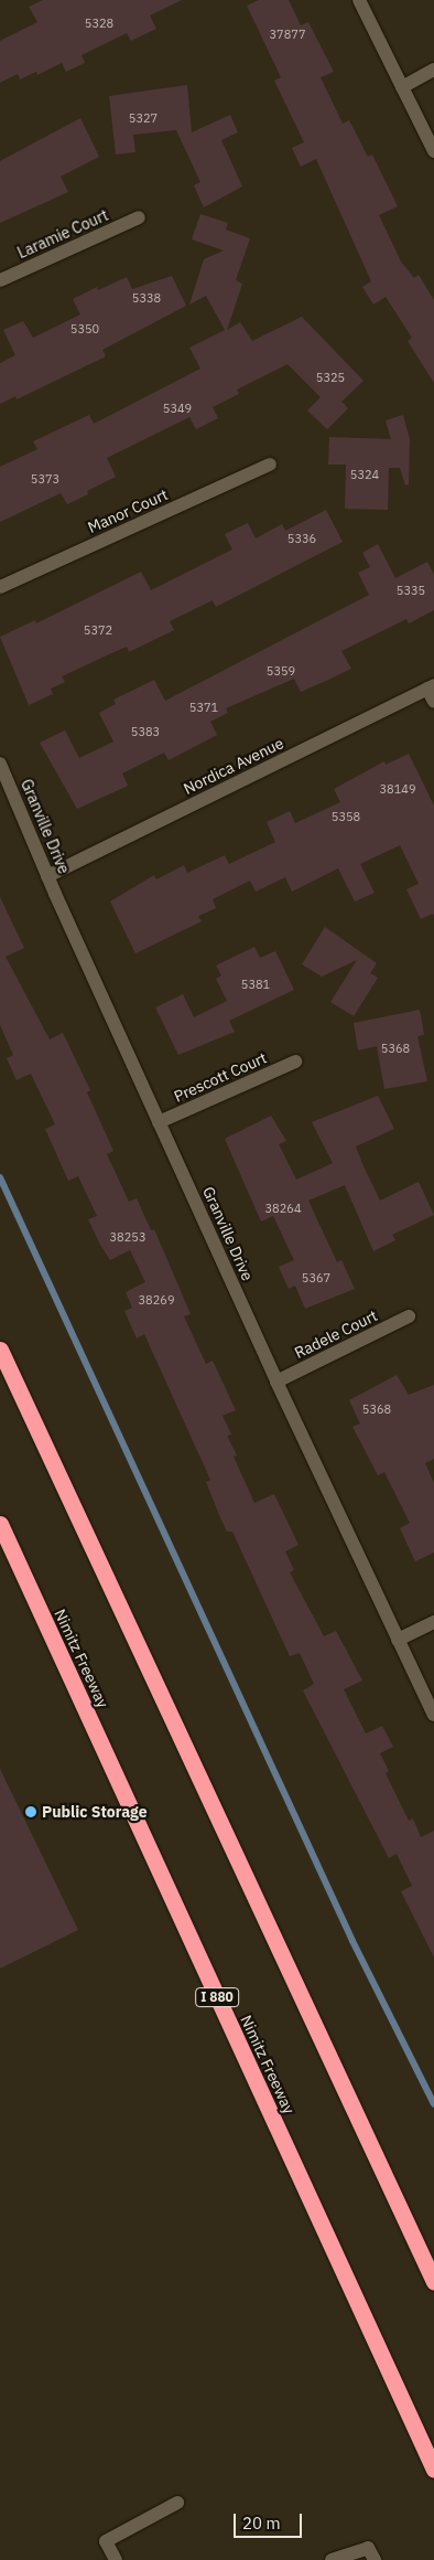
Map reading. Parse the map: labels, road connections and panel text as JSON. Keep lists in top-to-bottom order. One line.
{"streets":{"highway":["Nimitz Freeway","I 880"],"street":["Laramie Court","Manor Court","Nordica Avenue","Granville Drive","Prescott Court","Radele Court"]},"crossings":[["Nordica Avenue","Granville Drive"],["Granville Drive","Prescott Court"],["Granville Drive","Radele Court"]],"places":["Public Storage"],"house_numbers":["5328","37877","5327","5338","5350","5325","5349","5324","5373","5336","5335","5372","5359","5371","5383","38149","5358","5381","5368","38264","38253","5367","38269","5368"],"scale_bar":"20 m"}
